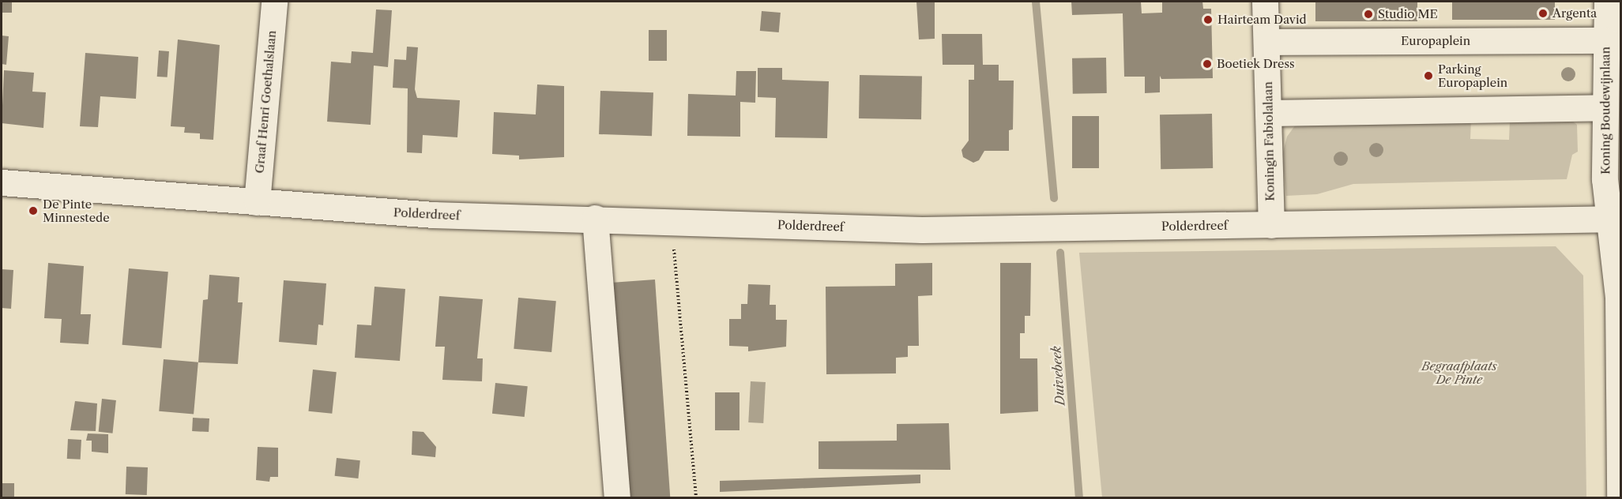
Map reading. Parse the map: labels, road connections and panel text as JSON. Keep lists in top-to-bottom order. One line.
{"streets":{"street":["Europaplein","Graaf Henri Goethalslaan","Koning Boudewijnlaan","Koningin Fabiolalaan","Polderdreef"]},"crossings":[["Europaplein","Koning Boudewijnlaan"],["Europaplein","Koningin Fabiolalaan"],["Graaf Henri Goethalslaan","Polderdreef"],["Koning Boudewijnlaan","Polderdreef"],["Koningin Fabiolalaan","Polderdreef"]],"water":["Duivebeek"],"parks":["Begraafplaats De Pinte"],"places":["Argenta","Studio ME","Hairteam David","Boetiek Dress","Parking Europaplein","De Pinte Minnestede"]}
